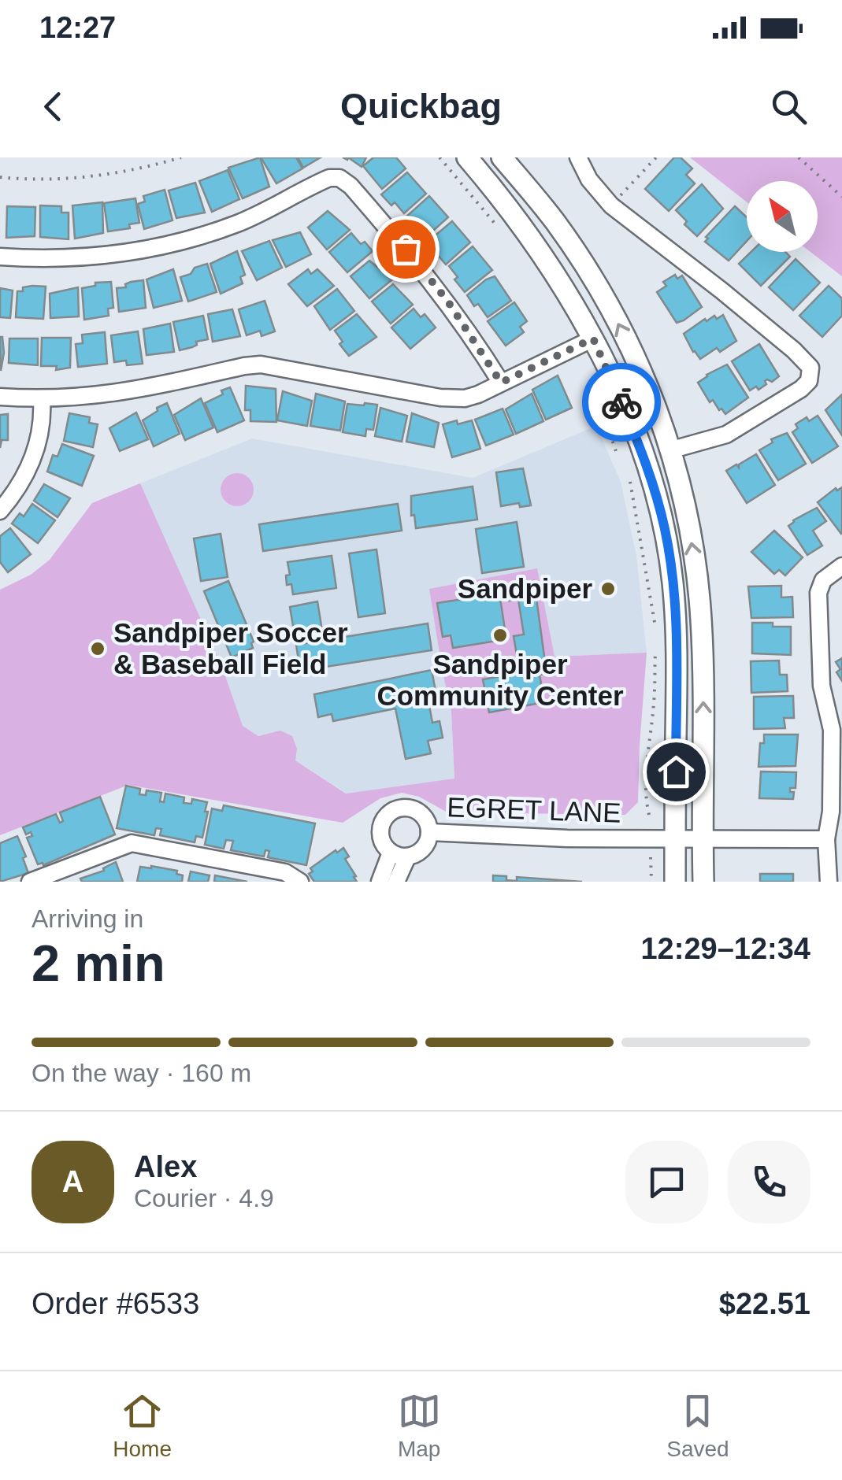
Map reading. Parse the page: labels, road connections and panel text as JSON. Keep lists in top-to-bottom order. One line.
{"streets":{"street":["EGRET LANE"]},"places":["Sandpiper","Sandpiper Community Center","Sandpiper Soccer & Baseball Field"],"north":"top left","page":{"status":"12:27","header":"Quickbag","heading":["2 min","Arriving in","12:29–12:34"],"panel":["Alex","Courier · 4.9","Order #6533","$22.51"],"bar":"On the way · 160 m","round":"A","tabs":["Home","Map","Saved"]}}
